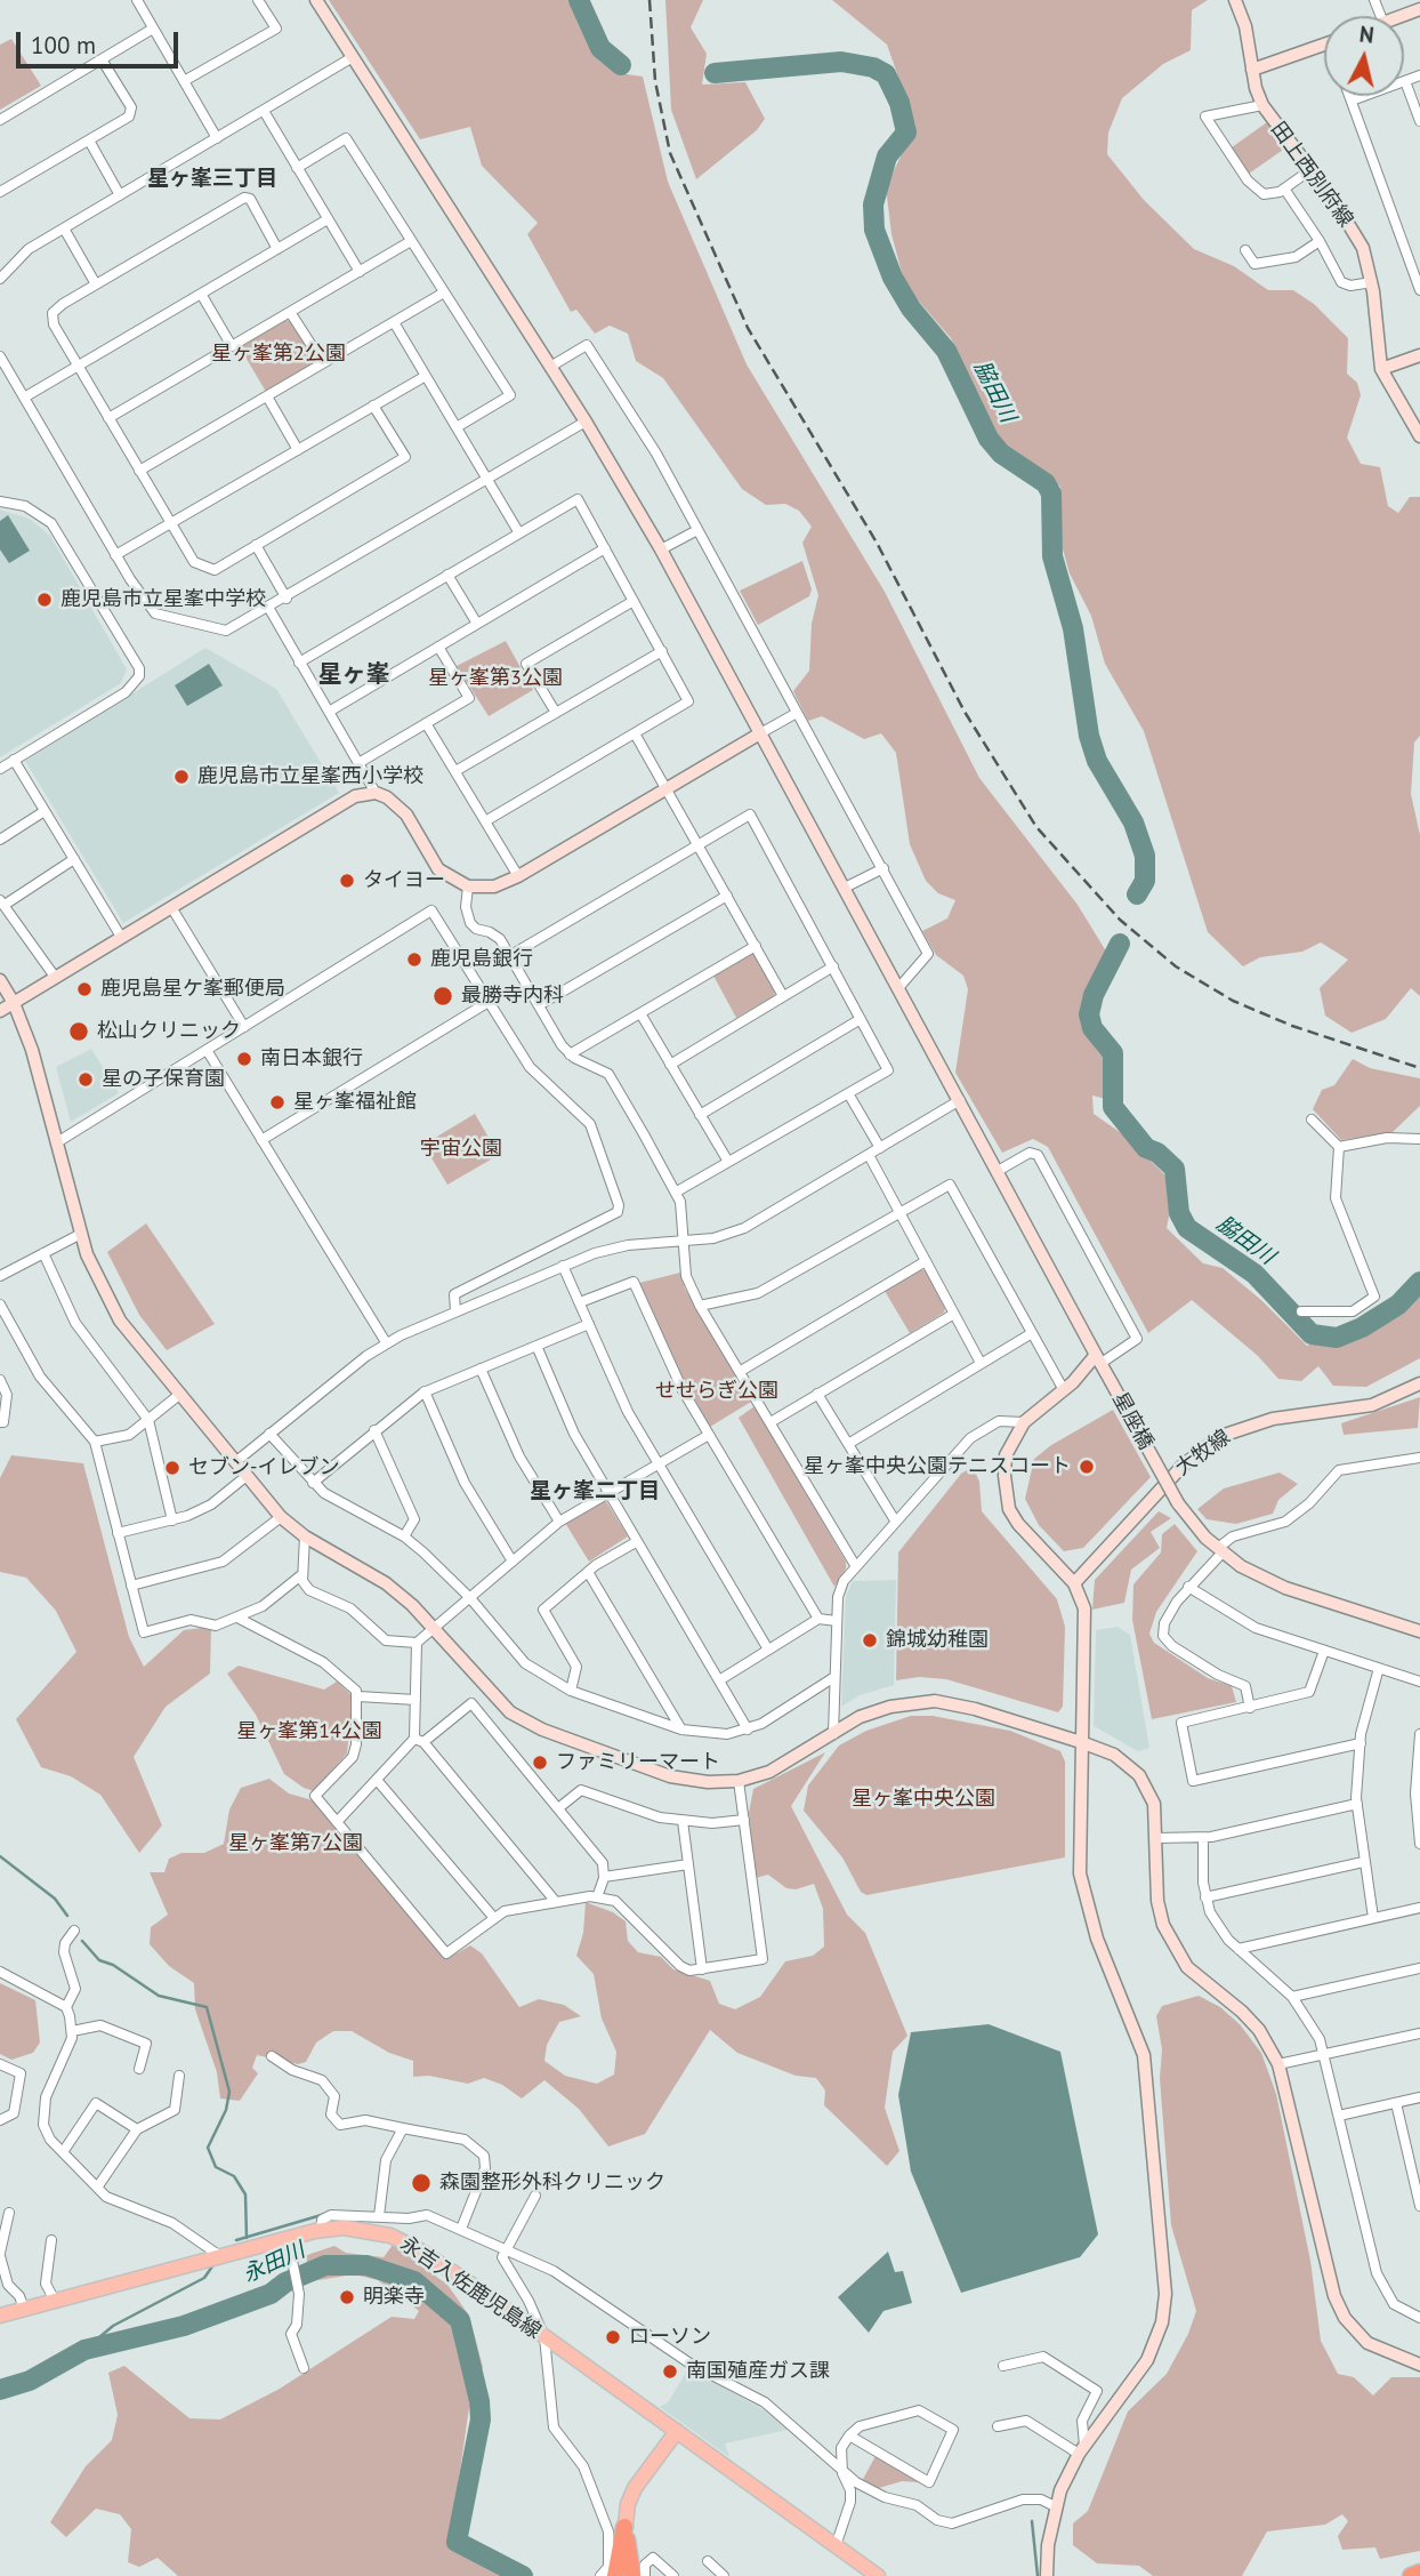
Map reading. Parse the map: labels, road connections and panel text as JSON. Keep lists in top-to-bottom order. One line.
{"streets":{"main road":["永吉入佐鹿児島線"],"street":["田上西別府線","星座橋","大牧線"]},"districts":["星ヶ峯三丁目","星ヶ峯","星ヶ峯二丁目"],"water":["脇田川","永田川"],"parks":["星ヶ峯第2公園","星ヶ峯第3公園","宇宙公園","せせらぎ公園","星ヶ峯第14公園","星ヶ峯中央公園","星ヶ峯第7公園"],"places":["鹿児島市立星峯中学校","鹿児島市立星峯西小学校","タイヨー","鹿児島銀行","鹿児島星ケ峯郵便局","最勝寺内科","松山クリニック","南日本銀行","星の子保育園","星ヶ峯福祉館","星ヶ峯中央公園テニスコート","セブン-イレブン","錦城幼稚園","ファミリーマート","森園整形外科クリニック","明楽寺","ローソン","南国殖産ガス課"],"scale_bar":"100 m","north":"top"}
